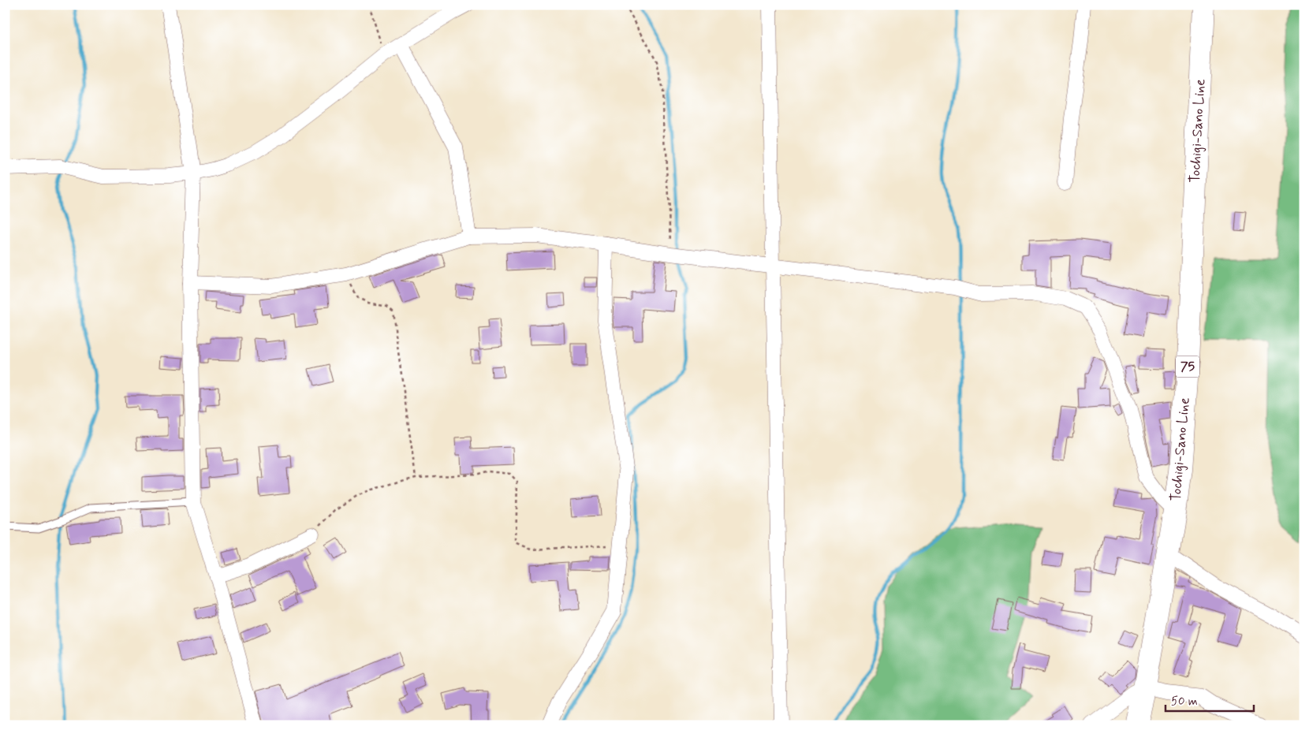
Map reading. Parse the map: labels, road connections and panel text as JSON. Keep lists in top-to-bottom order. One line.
{"streets":{"main road":["Tochigi-Sano Line","75"]},"scale_bar":"50 m"}
